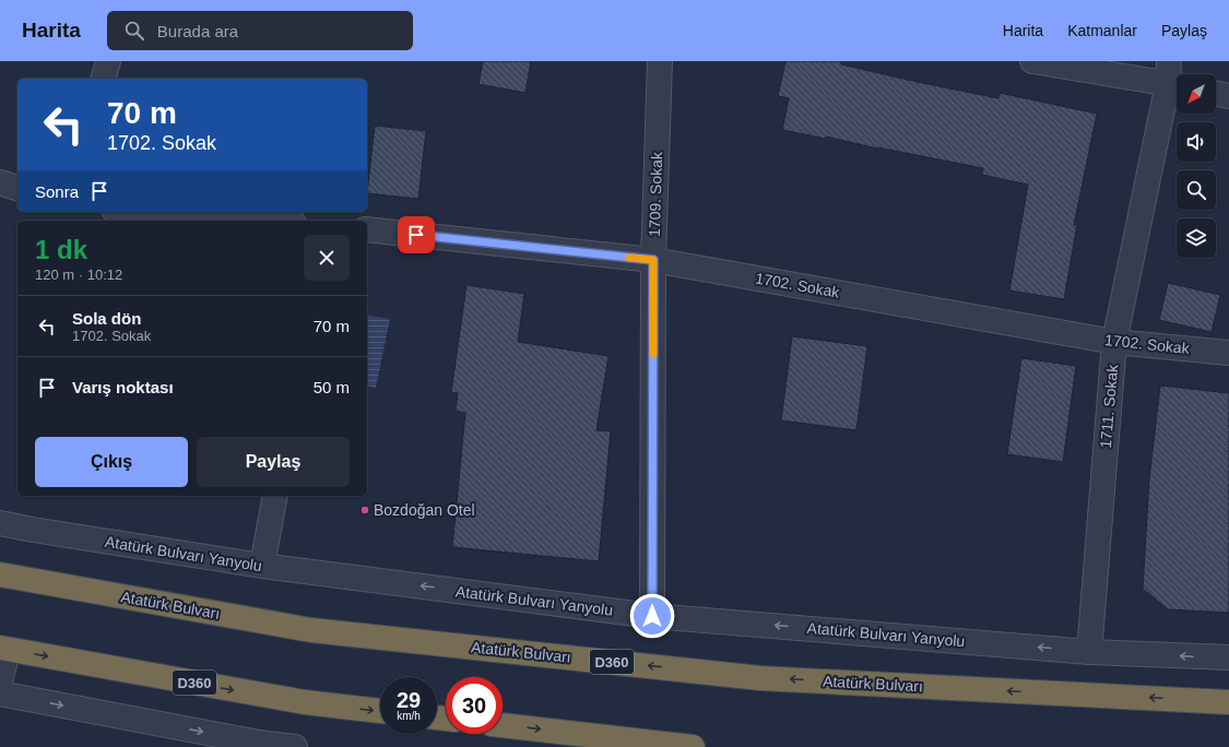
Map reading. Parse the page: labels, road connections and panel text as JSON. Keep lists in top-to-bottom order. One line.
{"streets":{"highway":["Atatürk Bulvarı","D360"],"street":["1709. Sokak","1702. Sokak","1711. Sokak","Atatürk Bulvarı Yanyolu"]},"crossings":[["1709. Sokak","1702. Sokak"],["1709. Sokak","Atatürk Bulvarı Yanyolu"],["1702. Sokak","1711. Sokak"],["1711. Sokak","Atatürk Bulvarı Yanyolu"]],"one_way":["Atatürk Bulvarı Yanyolu"],"places":["Bozdoğan Otel"],"north":"bottom left","page":{"header":"Harita","search":"Burada ara","nav":["Harita","Katmanlar","Paylaş"],"turn":["70 m","1702. Sokak"],"then":"Sonra","heading":["1 dk","120 m · 10:12"],"list":[{"name":"Sola dön","note":"1702. Sokak","value":"70 m"},{"name":"Varış noktası","value":"50 m"}],"buttons":["Çıkış","Paylaş"],"speed":"29 km/h","limit":"30"}}
